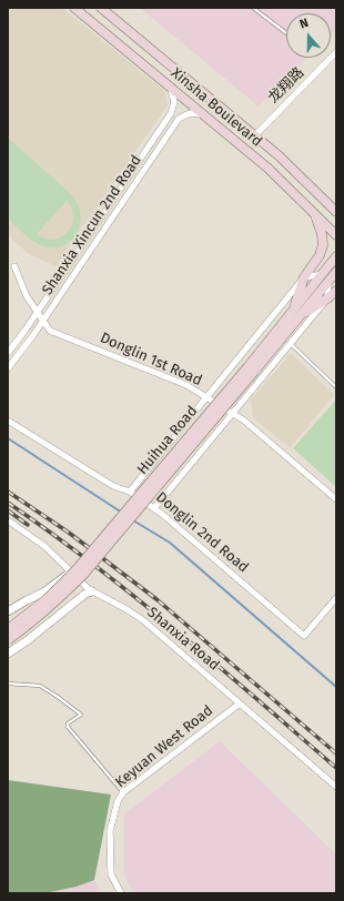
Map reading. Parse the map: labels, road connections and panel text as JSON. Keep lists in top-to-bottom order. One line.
{"streets":{"main road":["Xinsha Boulevard","Huihua Road"],"street":["龙翔路","Shanxia Xincun 2nd Road","Donglin 1st Road","Donglin 2nd Road","Shanxia Road","Keyuan West Road"]},"crossings":[["龙翔路","Xinsha Boulevard"],["Xinsha Boulevard","Shanxia Xincun 2nd Road"],["Shanxia Xincun 2nd Road","Donglin 1st Road"],["Shanxia Road","Keyuan West Road"]],"north":"top"}
